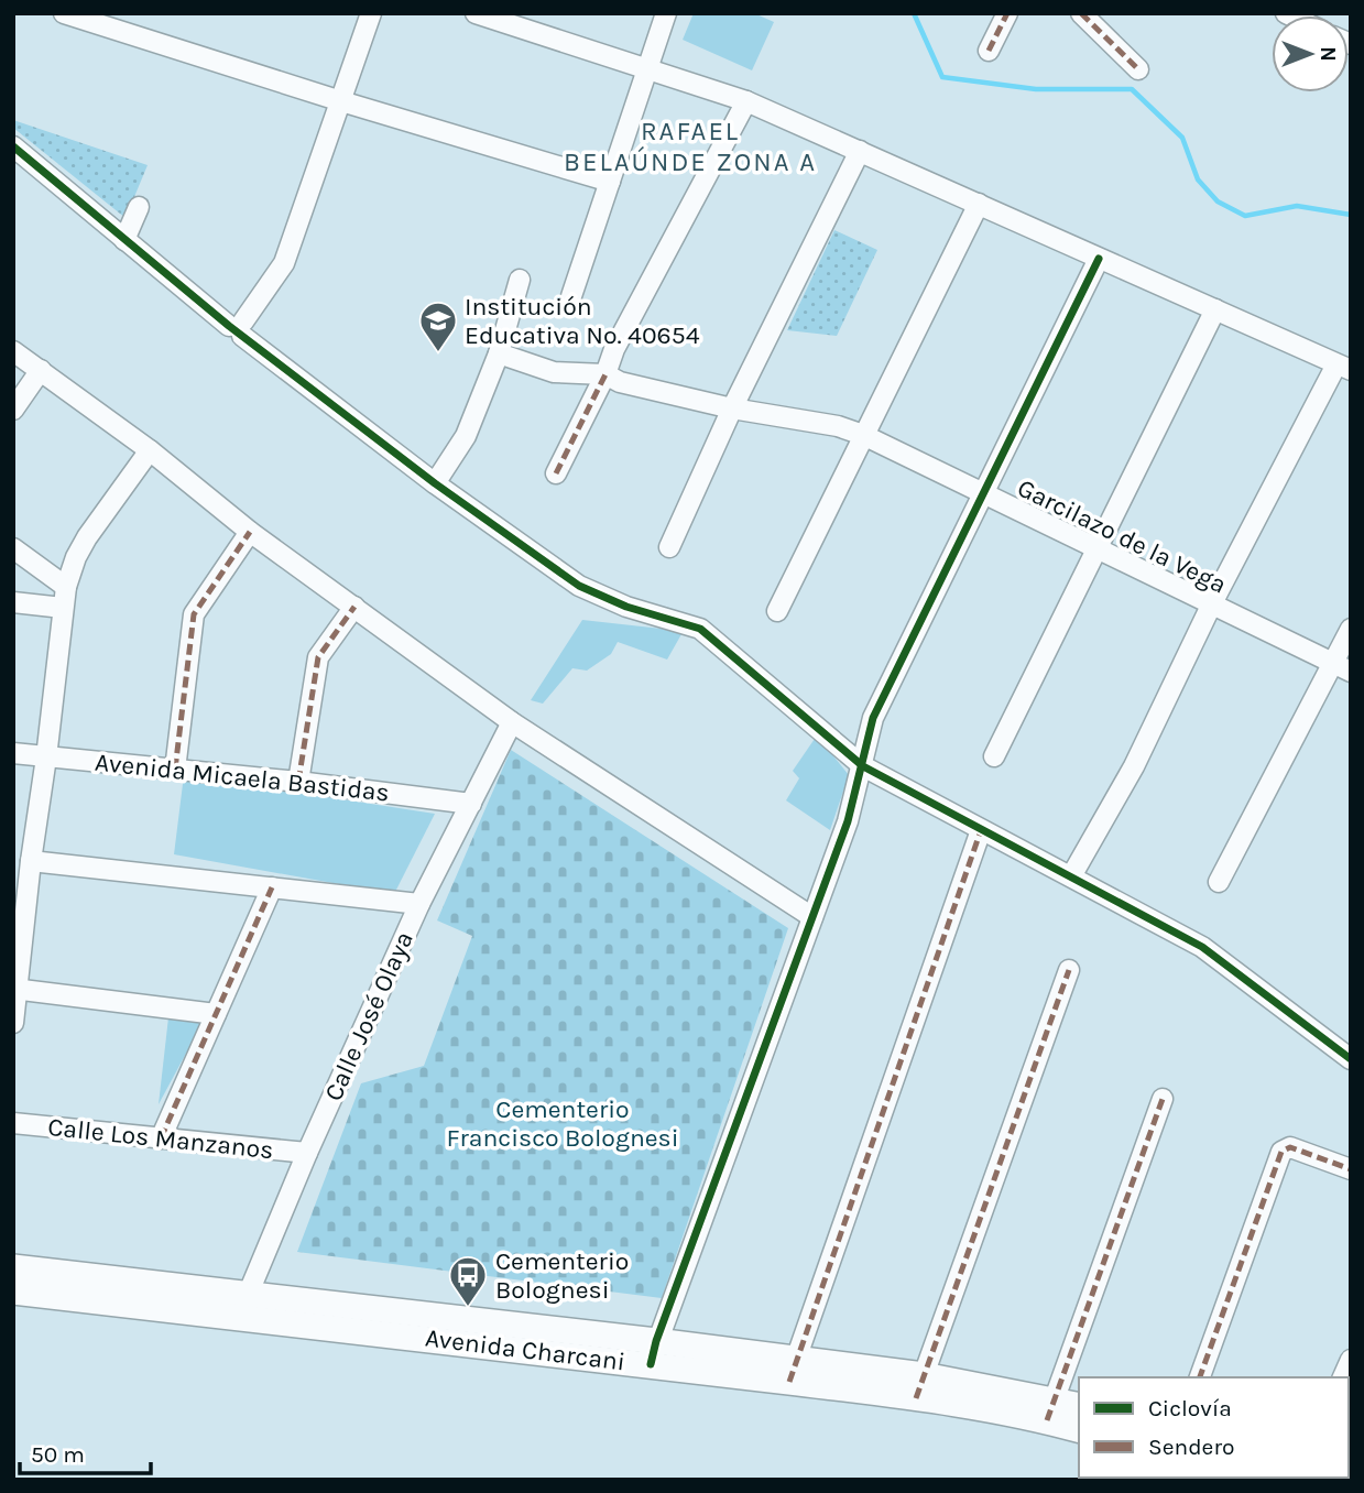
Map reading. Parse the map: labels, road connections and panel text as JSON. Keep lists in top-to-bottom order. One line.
{"streets":{"main road":["Avenida Charcani"],"street":["Garcilazo de la Vega","Avenida Micaela Bastidas","Calle José Olaya","Calle Los Manzanos"]},"crossings":[["Avenida Micaela Bastidas","Calle José Olaya"],["Calle José Olaya","Calle Los Manzanos"],["Calle José Olaya","Avenida Charcani"]],"districts":["RAFAEL BELAÚNDE ZONA A"],"parks":["Cementerio Francisco Bolognesi"],"places":{"school or university":["Institución Educativa No. 40654"],"bus stop":["Cementerio Bolognesi"]},"legend":["Ciclovía","Sendero"],"scale_bar":"50 m","north":"right"}
